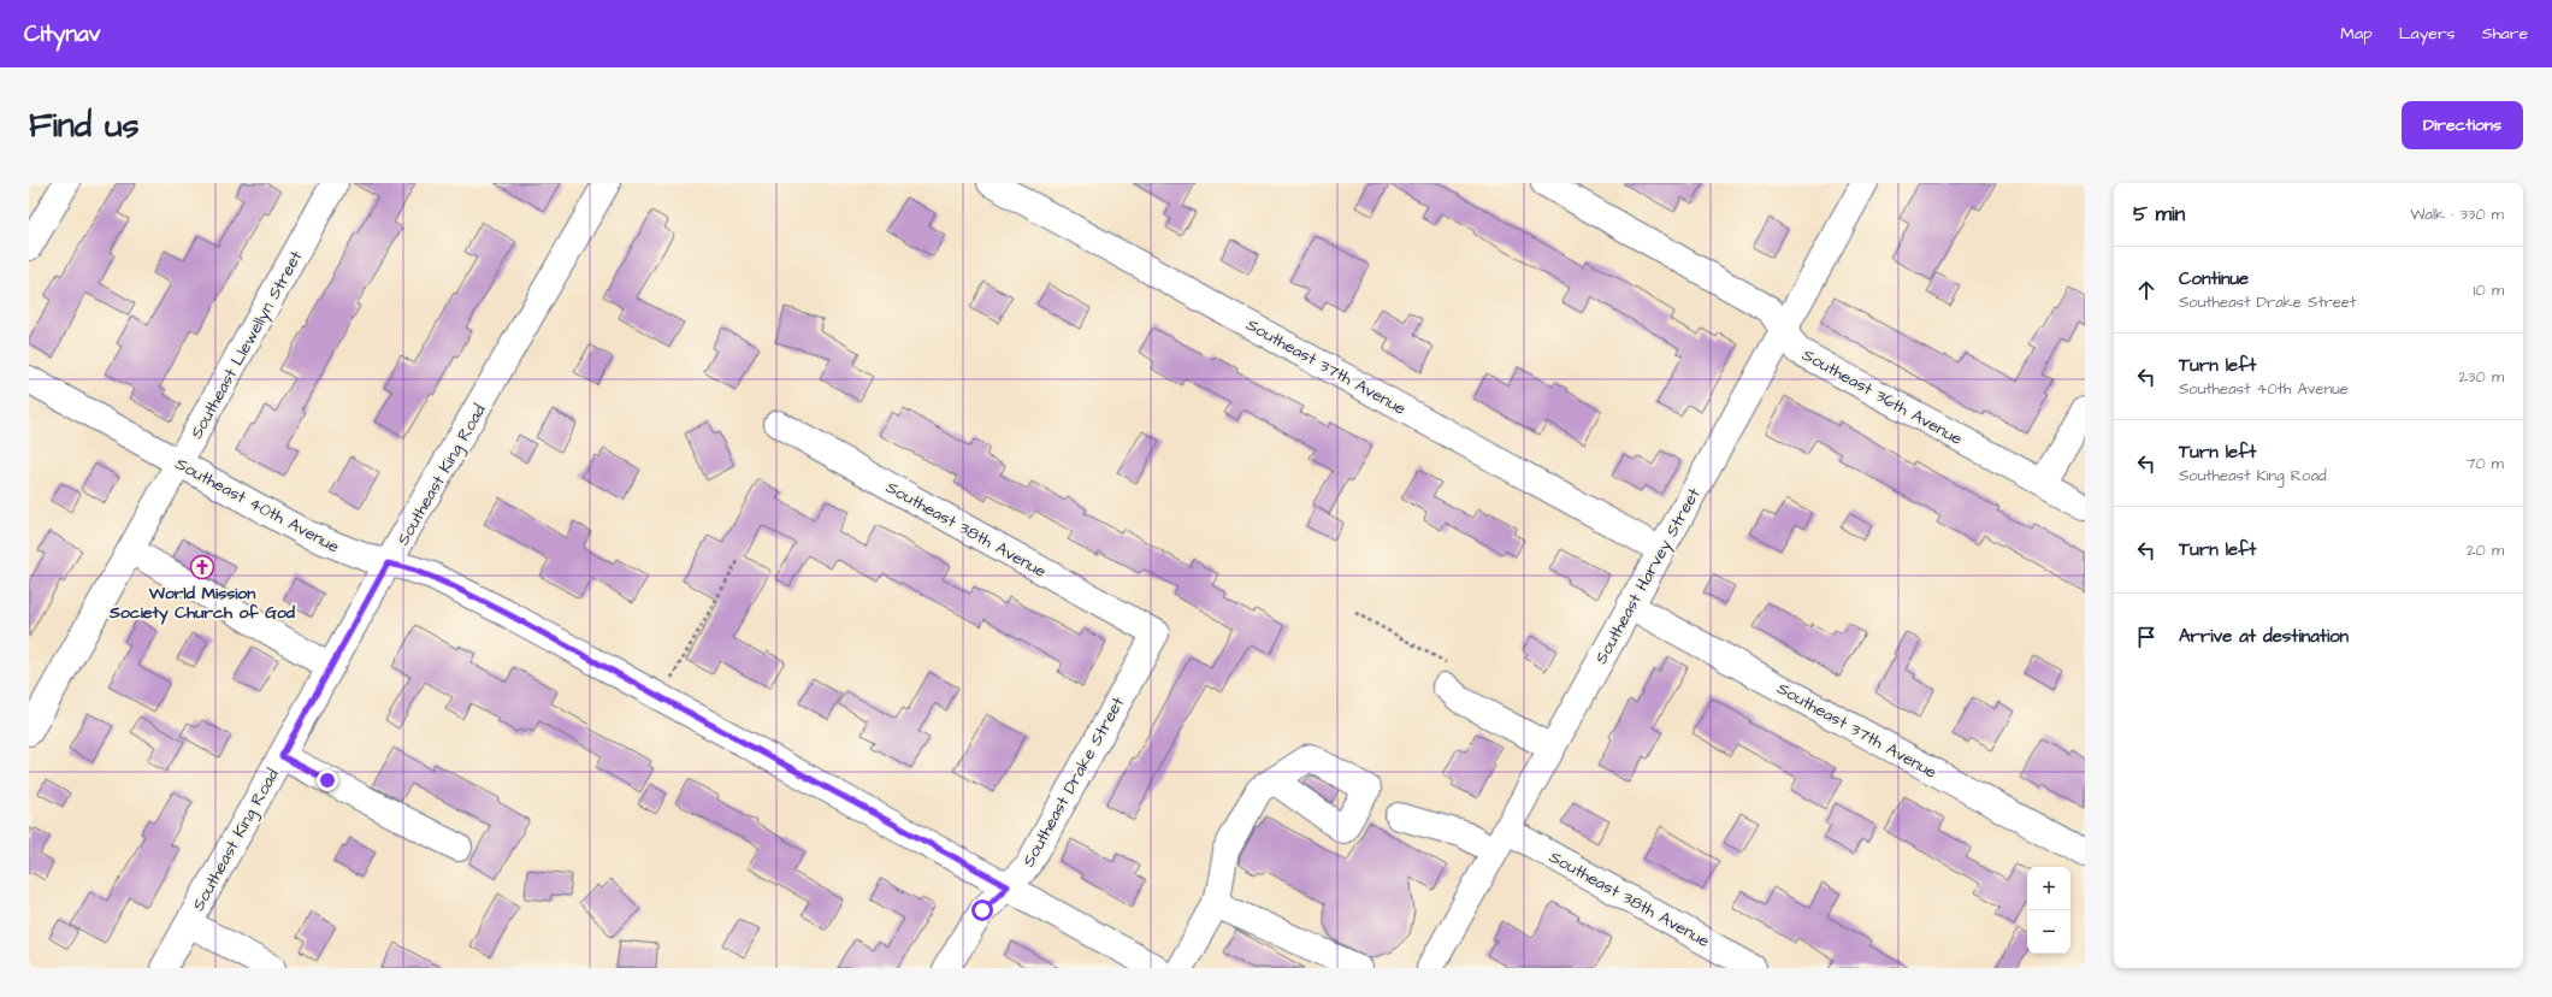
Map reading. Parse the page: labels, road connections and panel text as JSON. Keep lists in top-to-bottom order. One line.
{"streets":{"street":["Southeast Llewellyn Street","Southeast 37th Avenue","Southeast 36th Avenue","Southeast King Road","Southeast 40th Avenue","Southeast 38th Avenue","Southeast Harvey Street","Southeast Drake Street"]},"crossings":[["Southeast Llewellyn Street","Southeast 40th Avenue"],["Southeast 37th Avenue","Southeast Harvey Street"],["Southeast 36th Avenue","Southeast Harvey Street"],["Southeast King Road","Southeast 40th Avenue"],["Southeast 40th Avenue","Southeast Drake Street"],["Southeast 38th Avenue","Southeast Harvey Street"],["Southeast 38th Avenue","Southeast Drake Street"]],"places":{"church":["World Mission Society Church of God"]},"page":{"header":"Citynav","nav":["Map","Layers","Share"],"buttons":"Directions","title":"Find us","heading":["5 min","Walk · 330 m"],"list":[["Continue","Southeast Drake Street","10 m"],["Turn left","Southeast 40th Avenue","230 m"],["Turn left","Southeast King Road","70 m"],["Turn left","20 m"],"Arrive at destination"],"map_buttons":["+","−"]}}
